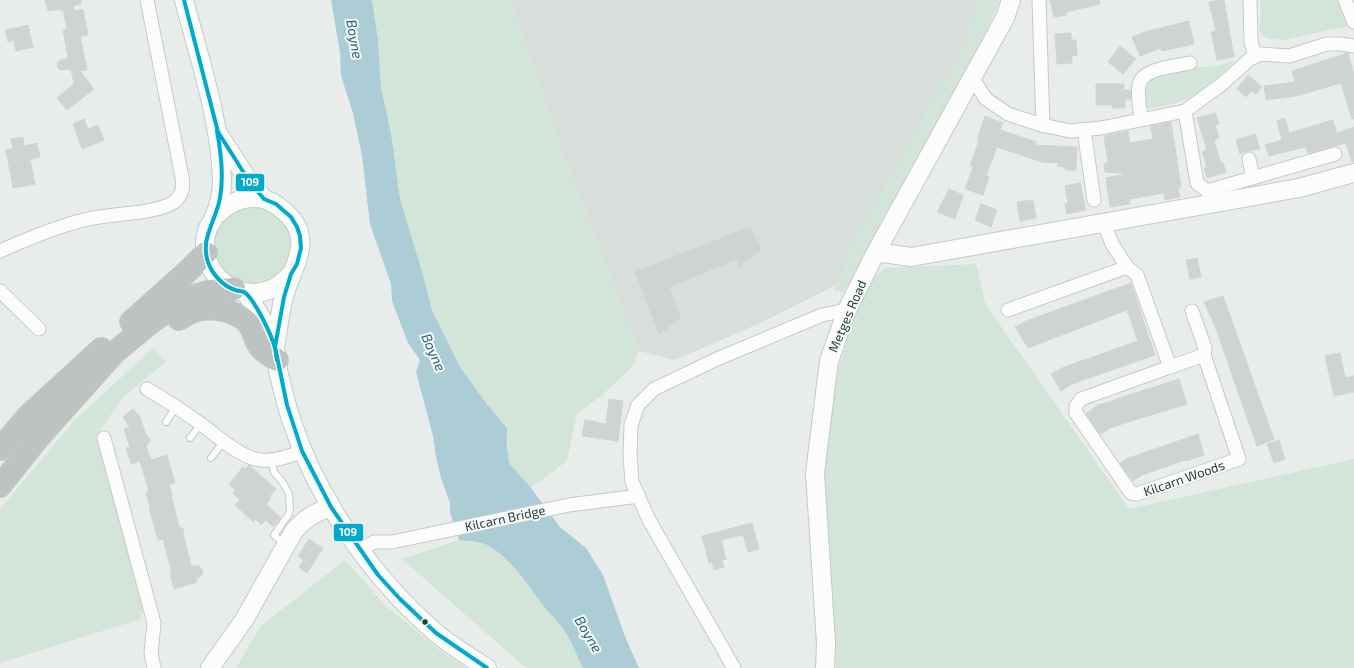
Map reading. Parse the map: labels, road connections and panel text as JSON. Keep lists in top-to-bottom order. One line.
{"streets":{"street":["Metges Road","Kilcarn Woods","Kilcarn Bridge"]},"water":["Boyne"],"lines":["transit line 109"]}
